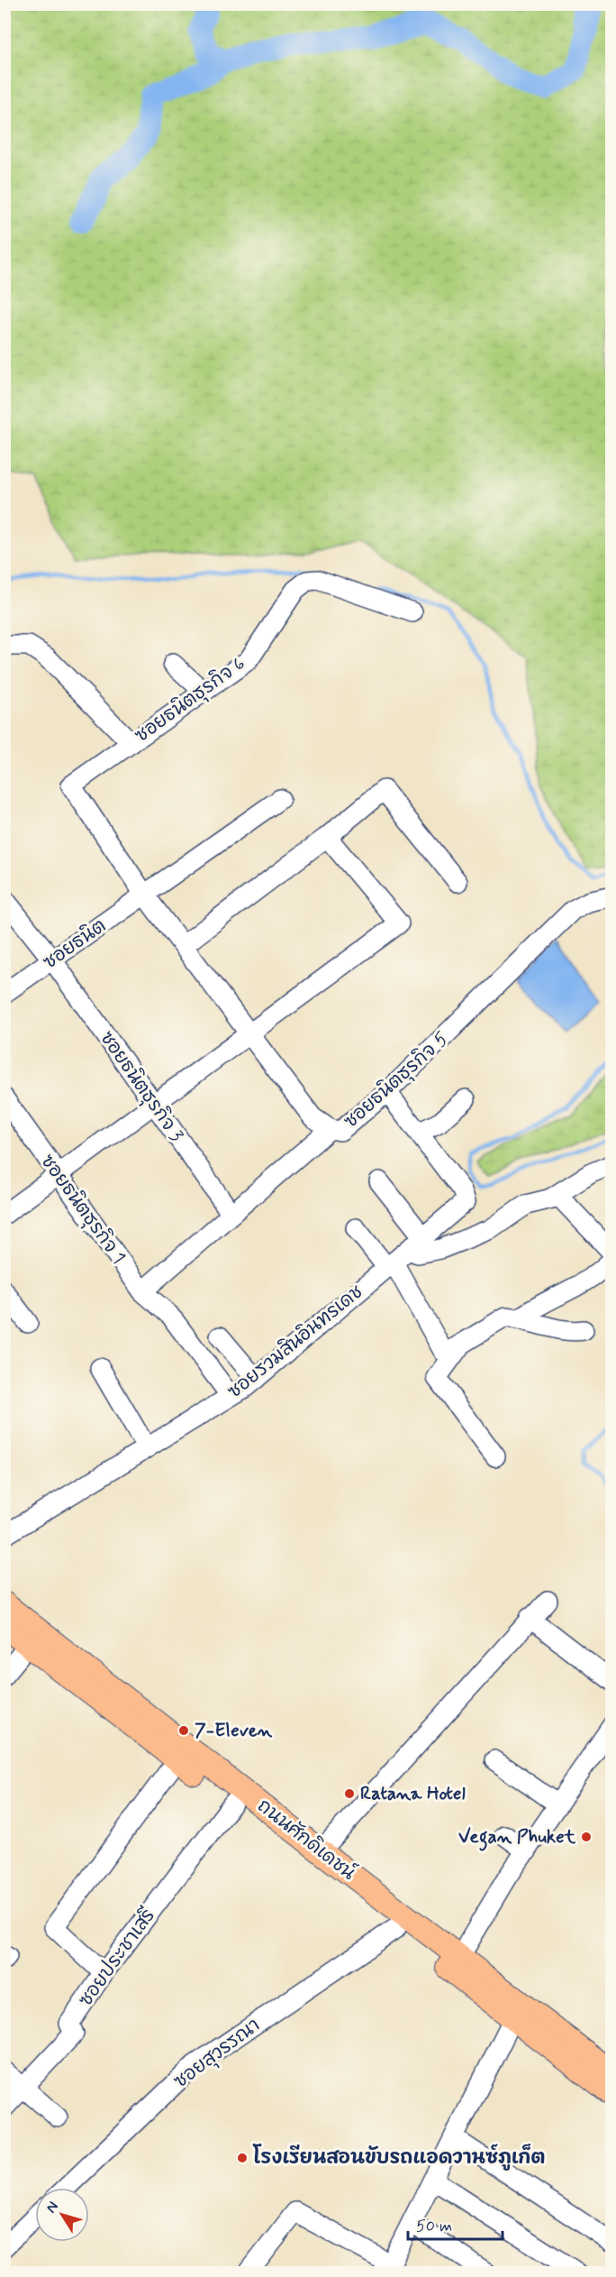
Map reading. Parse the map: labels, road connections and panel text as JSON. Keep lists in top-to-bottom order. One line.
{"streets":{"main road":["ถนนศักดิเดชน์"],"street":["ซอยธนิตธุรกิจ 6","ซอยธนิต","ซอยธนิตธุรกิจ 5","ซอยธนิตธุรกิจ 3","ซอยธนิตธุรกิจ 1","ซอยรวมสินอินทรเดช","ซอยประชาเสรี","ซอยสุวรรณา"]},"crossings":[["ซอยธนิตธุรกิจ 6","ซอยธนิต"],["ซอยธนิตธุรกิจ 6","ซอยธนิตธุรกิจ 5"],["ซอยธนิต","ซอยธนิตธุรกิจ 5"],["ซอยธนิต","ซอยธนิตธุรกิจ 3"],["ซอยธนิตธุรกิจ 1","ซอยรวมสินอินทรเดช"],["ถนนศักดิเดชน์","ซอยประชาเสรี"],["ถนนศักดิเดชน์","ซอยสุวรรณา"]],"places":["7-Eleven","Ratana Hotel","Vegan Phuket","โรงเรียนสอนขับรถแอดวานซ์ภูเก็ต"],"scale_bar":"50 m","north":"top left"}
